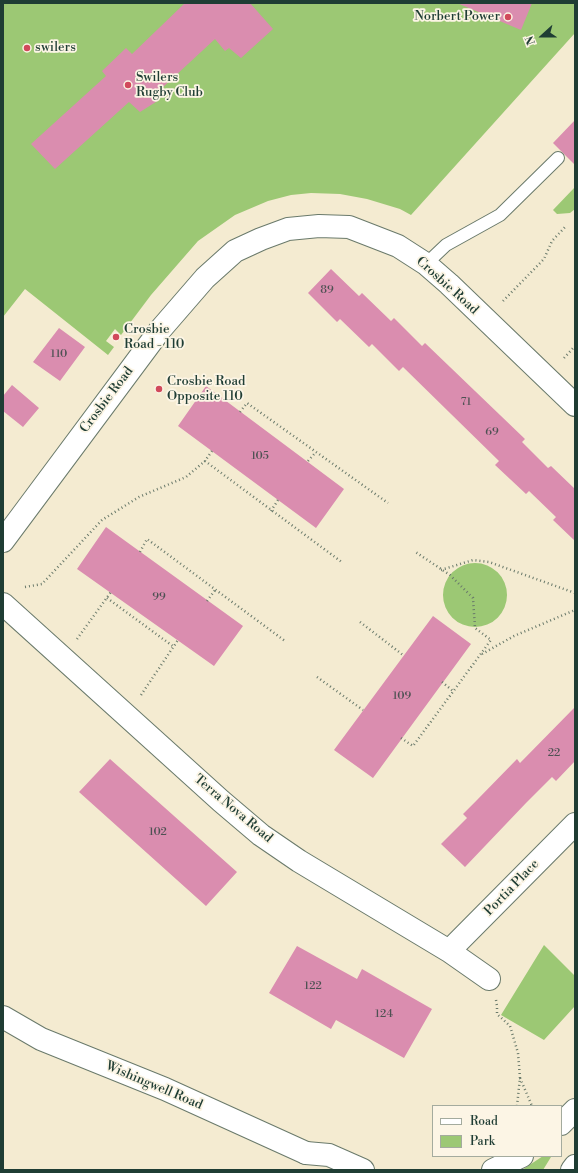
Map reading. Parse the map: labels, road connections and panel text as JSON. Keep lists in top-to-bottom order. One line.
{"streets":{"street":["Crosbie Road","Terra Nova Road","Portia Place","Wishingwell Road"]},"crossings":[["Terra Nova Road","Portia Place"]],"places":["Norbert Power","swilers","Swilers Rugby Club","Crosbie Road - 110","Crosbie Road Opposite 110"],"house_numbers":["89","110","71","69","105","99","109","22","102","122","124"],"legend":["Road","Park"],"north":"left"}
